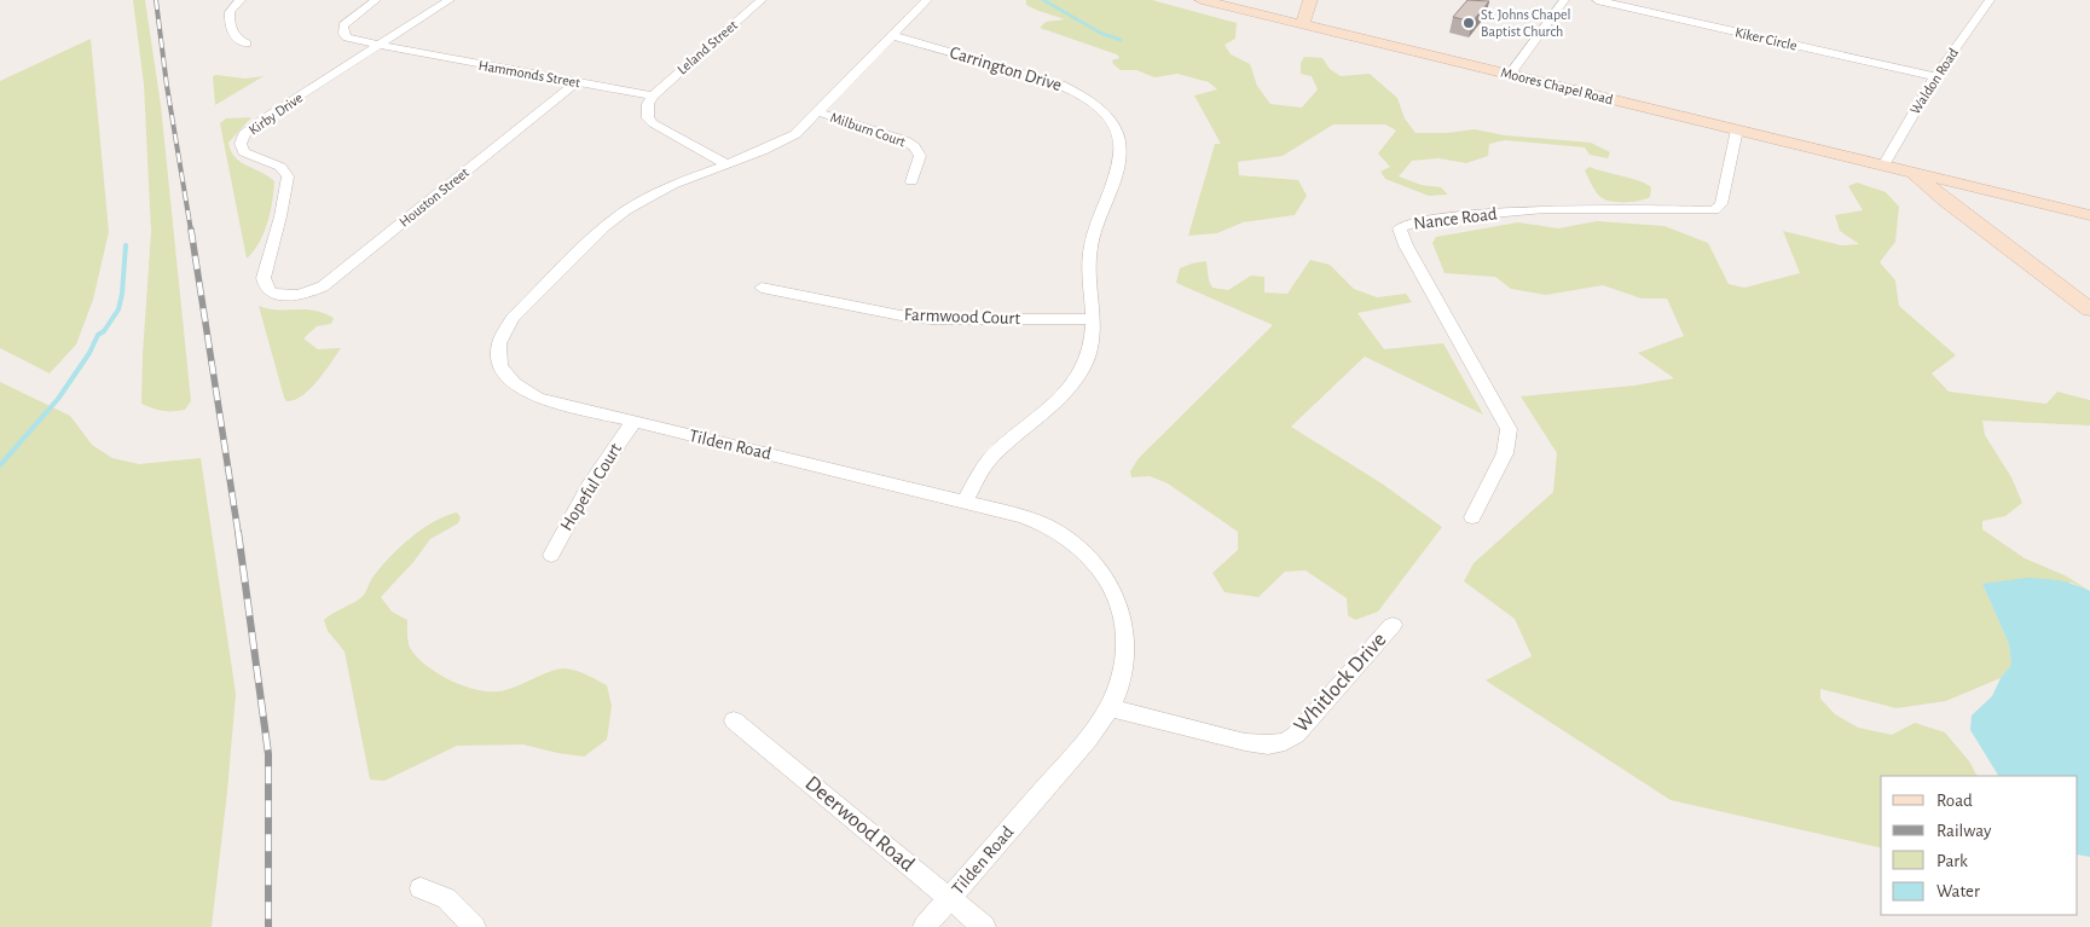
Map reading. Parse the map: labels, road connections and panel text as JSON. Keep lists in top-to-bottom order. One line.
{"streets":{"main road":["Moores Chapel Road"],"street":["Kiker Circle","Leland Street","Carrington Drive","Hammonds Street","Waldon Road","Kirby Drive","Milburn Court","Houston Street","Nance Road","Farmwood Court","Tilden Road","Hopeful Court","Whitlock Drive","Deerwood Road"]},"crossings":[["Kiker Circle","Waldon Road"],["Leland Street","Hammonds Street"],["Carrington Drive","Farmwood Court"],["Carrington Drive","Tilden Road"],["Hammonds Street","Kirby Drive"],["Hammonds Street","Houston Street"],["Waldon Road","Moores Chapel Road"],["Moores Chapel Road","Nance Road"],["Kirby Drive","Houston Street"],["Milburn Court","Tilden Road"],["Tilden Road","Hopeful Court"],["Tilden Road","Whitlock Drive"],["Tilden Road","Deerwood Road"]],"places":["St. Johns Chapel Baptist Church"],"legend":["Road","Railway","Park","Water"]}
